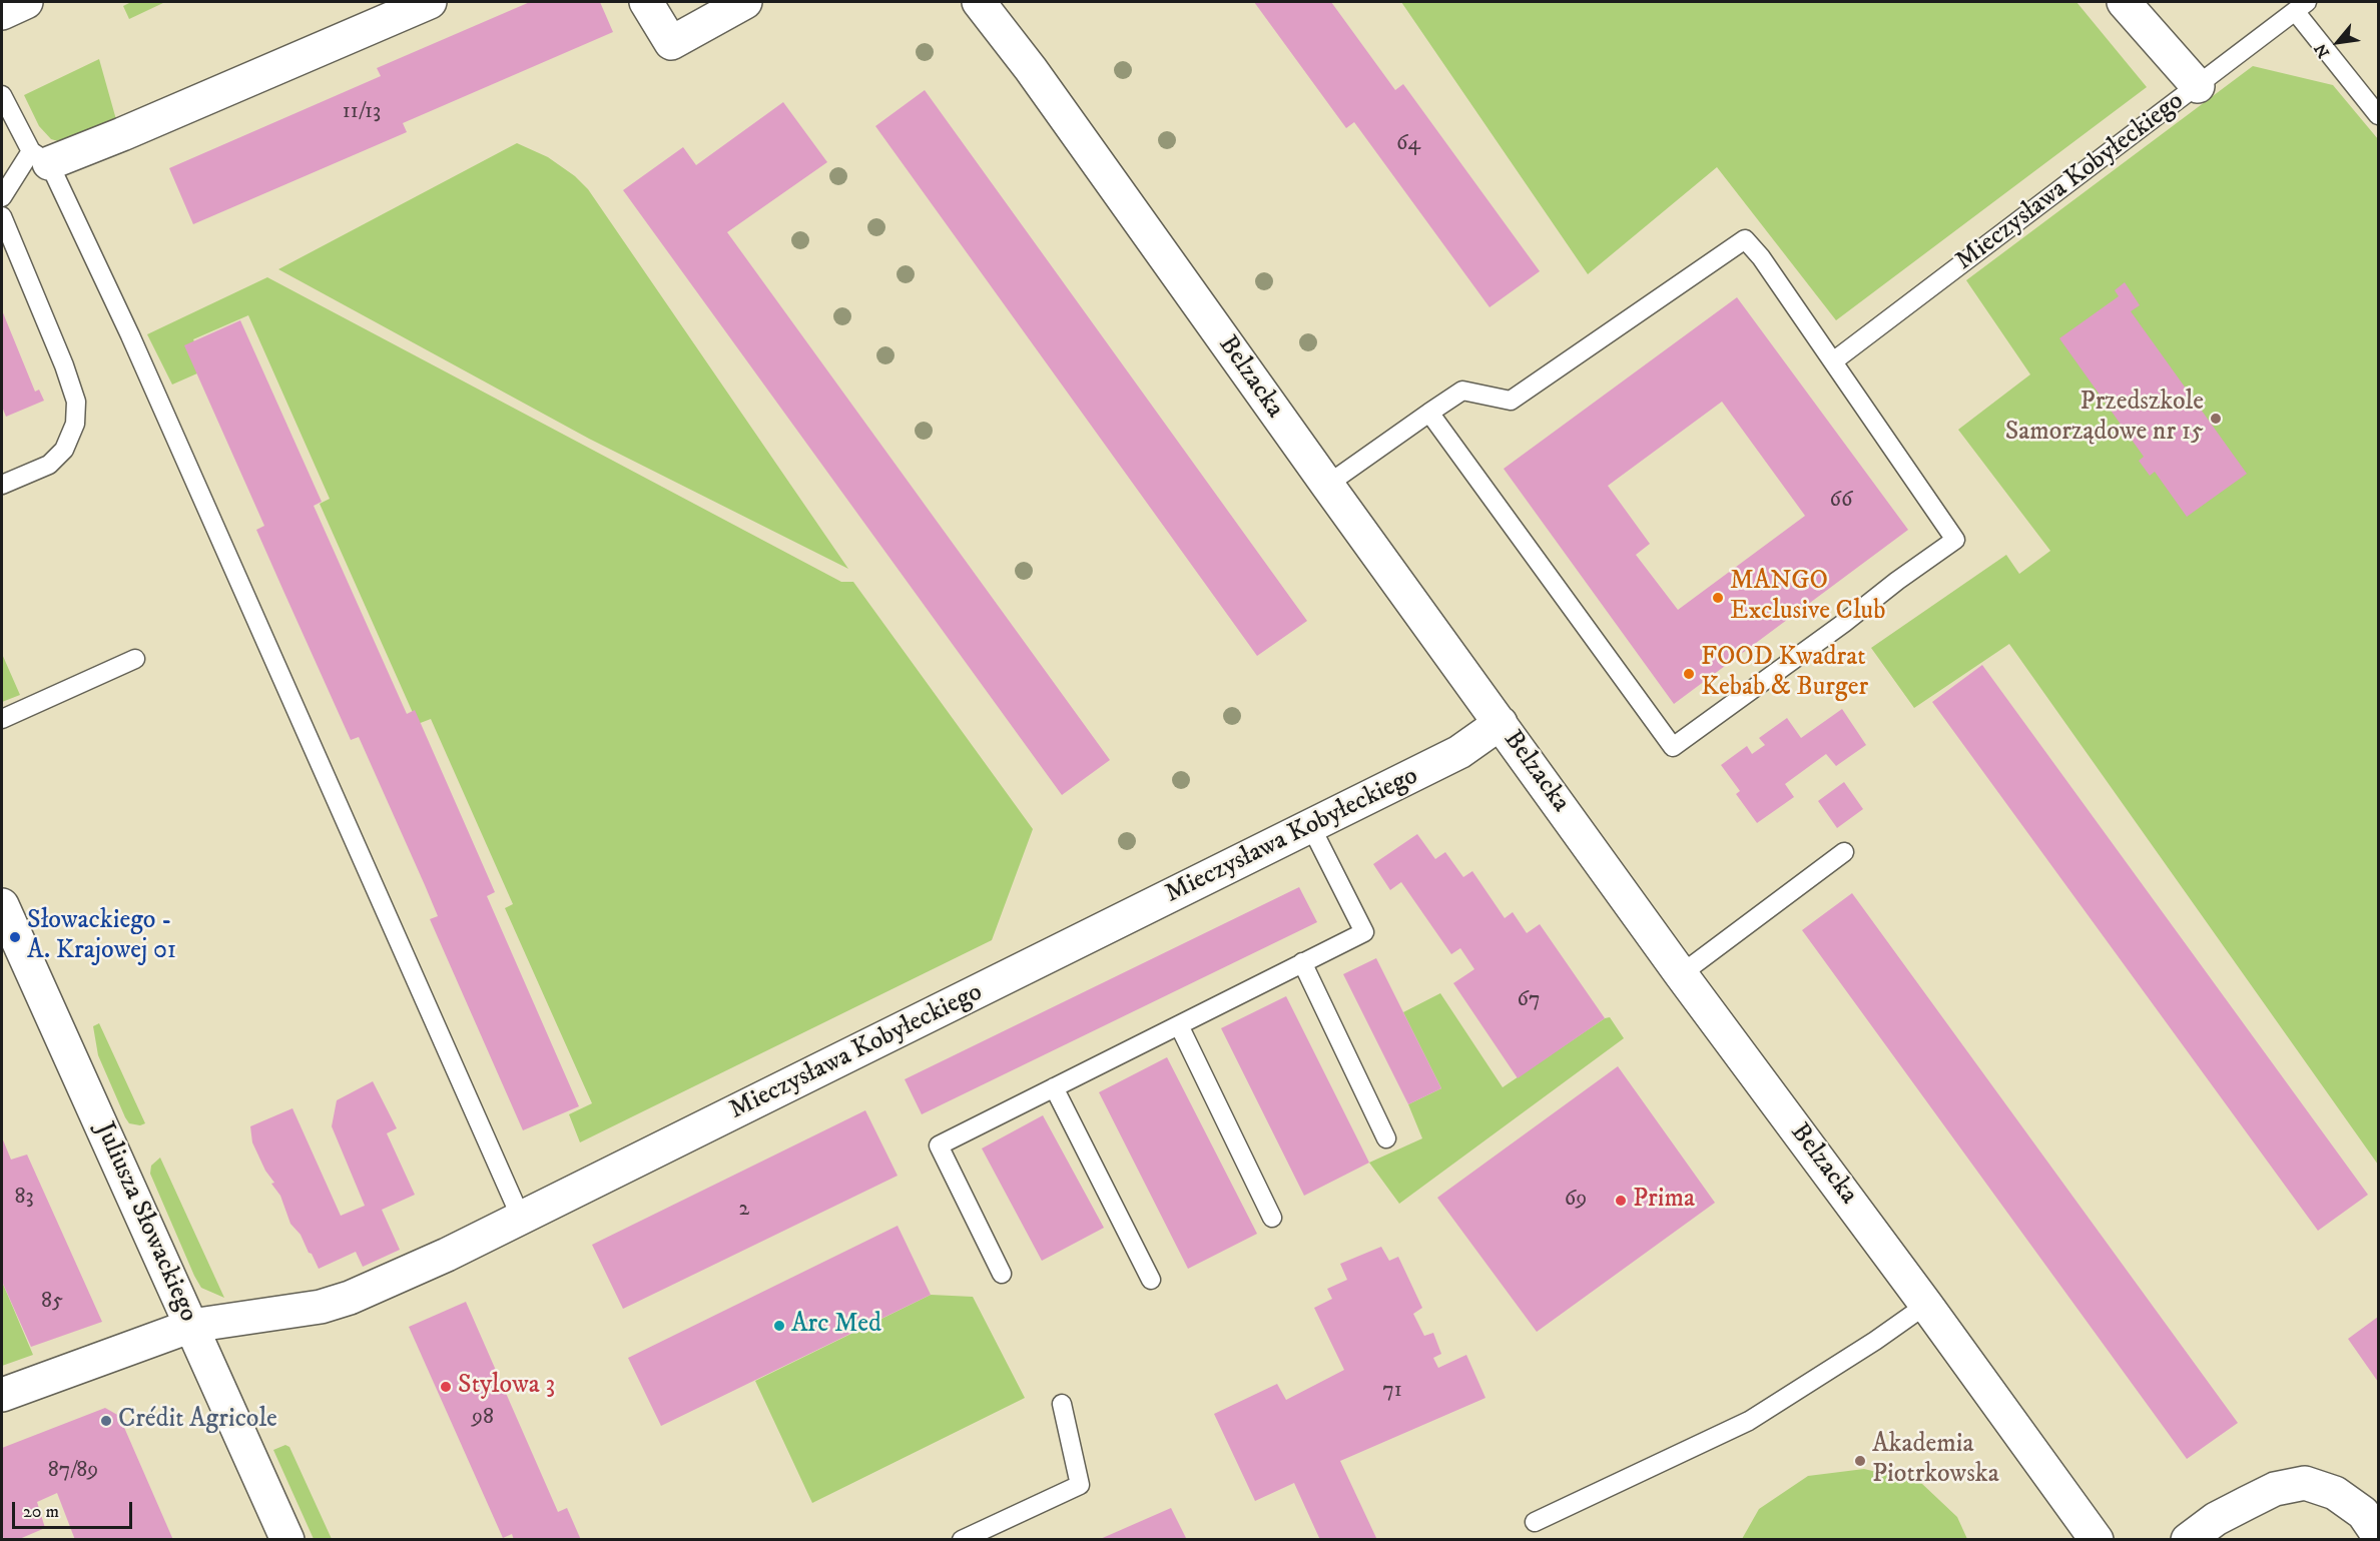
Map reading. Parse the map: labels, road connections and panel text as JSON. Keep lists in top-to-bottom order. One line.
{"streets":{"street":["Mieczysława Kobyłeckiego","Belzacka","Juliusza Słowackiego"]},"crossings":[["Mieczysława Kobyłeckiego","Belzacka"],["Mieczysława Kobyłeckiego","Juliusza Słowackiego"]],"places":["Przedszkole Samorządowe nr 15","MANGO Exclusive Club","FOOD Kwadrat Kebab & Burger","Słowackiego - A. Krajowej 01","Prima","Arc Med","Stylowa 3","Crédit Agricole","Akademia Piotrkowska"],"house_numbers":["11/13","64","66","67","83","69","2","85","71","98","87/89"],"scale_bar":"20 m","north":"bottom left"}
